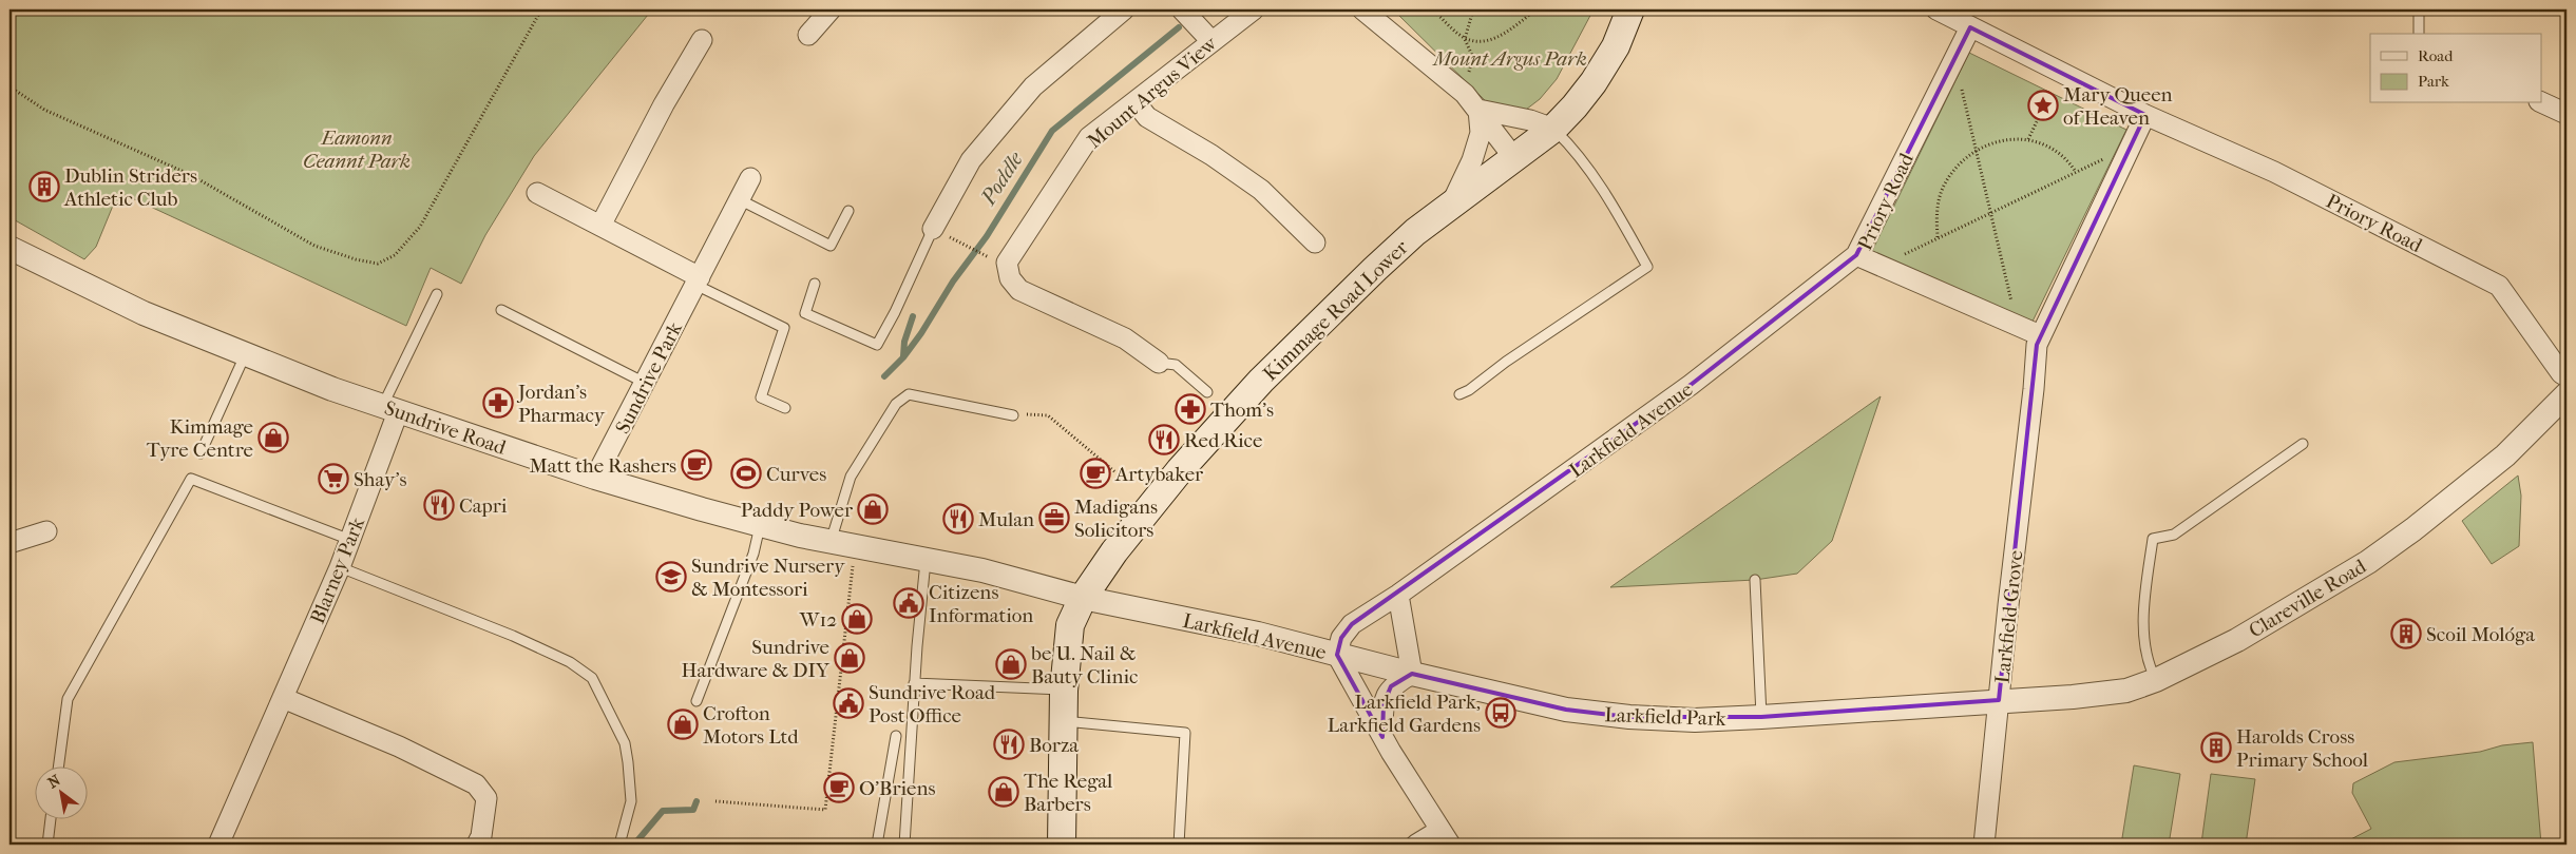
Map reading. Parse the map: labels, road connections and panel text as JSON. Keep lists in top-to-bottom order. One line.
{"streets":{"main road":["Kimmage Road Lower"],"street":["Mount Argus View","Priory Road","Sundrive Park","Sundrive Road","Larkfield Avenue","Blarney Park","Clareville Road","Larkfield Grove","Larkfield Park"]},"crossings":[["Priory Road","Larkfield Avenue"],["Priory Road","Larkfield Grove"],["Kimmage Road Lower","Sundrive Road"],["Kimmage Road Lower","Larkfield Avenue"],["Sundrive Park","Sundrive Road"],["Sundrive Road","Larkfield Avenue"],["Sundrive Road","Blarney Park"],["Larkfield Avenue","Larkfield Park"],["Clareville Road","Larkfield Grove"],["Clareville Road","Larkfield Park"],["Larkfield Grove","Larkfield Park"]],"water":["Poddle"],"parks":["Mount Argus Park","Eamonn Ceannt Park"],"places":{"place":["Mary Queen of Heaven"],"building":["Dublin Striders Athletic Club","Scoil Mológa","Harolds Cross Primary School"],"pharmacy":["Jordan's Pharmacy","Thom's"],"shop":["Kimmage Tyre Centre","Paddy Power","W12","Sundrive Hardware & DIY","be U. Nail & Bauty Clinic","Crofton Motors Ltd","The Regal Barbers"],"restaurant":["Red Rice","Capri","Mulan","Borza"],"cafe":["Matt the Rashers","Artybaker","O'Briens"],"sports":["Curves"],"supermarket":["Shay's"],"office":["Madigans Solicitors"],"school or university":["Sundrive Nursery & Montessori"],"public building":["Citizens Information","Sundrive Road Post Office"],"bus stop":["Larkfield Park, Larkfield Gardens"]},"legend":["Road","Park"],"north":"top left"}
